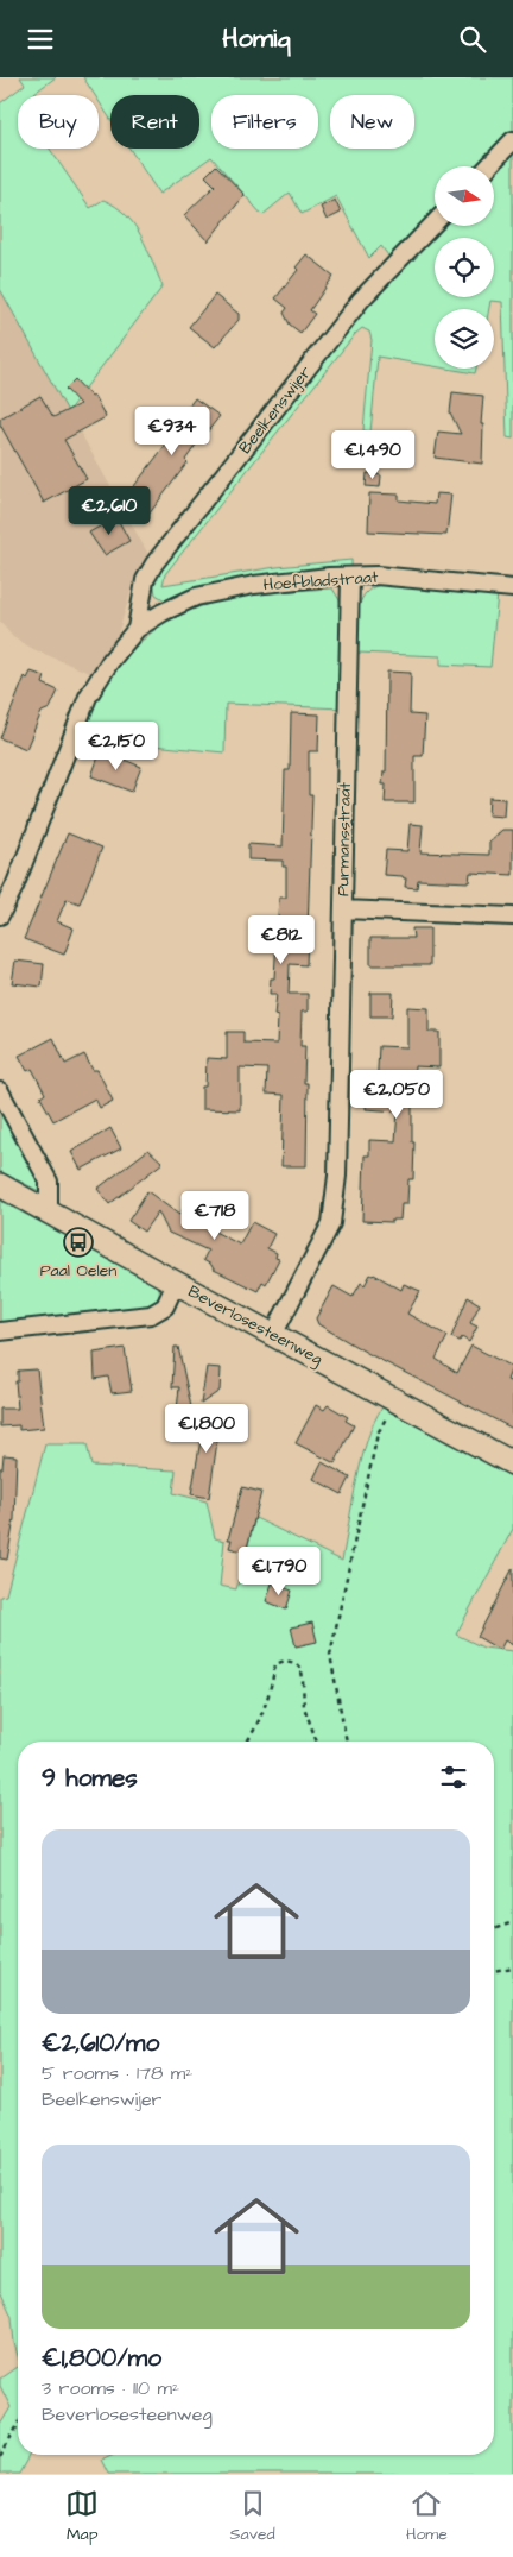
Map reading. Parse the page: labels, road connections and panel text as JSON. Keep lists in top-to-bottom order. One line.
{"streets":{"street":["Beelkenswijer","Hoefbladstraat","Purmansstraat","Beverlosesteenweg"]},"crossings":[["Beelkenswijer","Hoefbladstraat"],["Hoefbladstraat","Purmansstraat"],["Purmansstraat","Beverlosesteenweg"]],"places":{"bus stop":["Paal Oelen"]},"north":"right","page":{"header":"Homiq","chip":["Buy","Rent","Filters","New"],"price":["€934","€1,490","€2,610","€2,150","€812","€2,050","€718","€1,800","€1,790"],"heading":"9 homes","list":[{"name":"€2,610/mo","note":"5 rooms · 178 m² · Beelkenswijer"},{"name":"€1,800/mo","note":"3 rooms · 110 m² · Beverlosesteenweg"}],"tabs":["Map","Saved","Home"]}}
